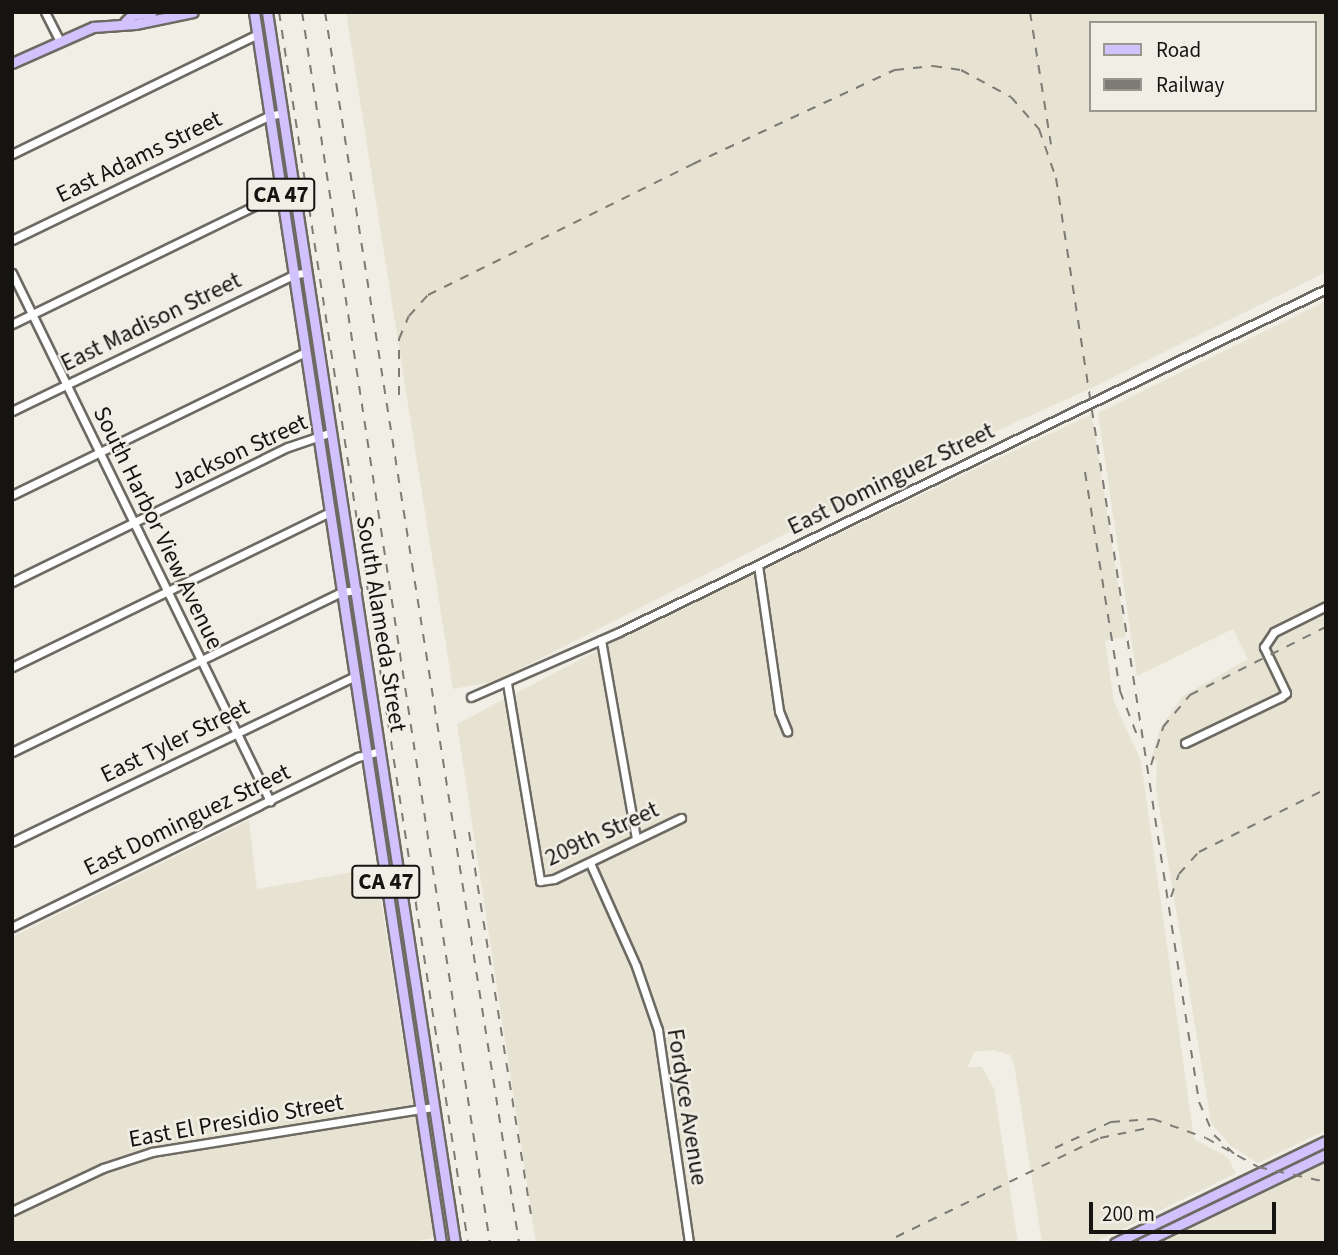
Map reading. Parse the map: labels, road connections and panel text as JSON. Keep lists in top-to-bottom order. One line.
{"streets":{"main road":["CA 47","South Alameda Street"],"street":["East Adams Street","East Madison Street","Jackson Street","East Dominguez Street","South Harbor View Avenue","East Tyler Street","209th Street","Fordyce Avenue","East El Presidio Street"]},"crossings":[["East Adams Street","South Alameda Street"],["East Madison Street","South Harbor View Avenue"],["East Madison Street","South Alameda Street"],["Jackson Street","South Harbor View Avenue"],["Jackson Street","South Alameda Street"],["East Dominguez Street","South Harbor View Avenue"],["East Dominguez Street","South Alameda Street"],["East Dominguez Street","209th Street"],["South Harbor View Avenue","East Tyler Street"],["South Alameda Street","East Tyler Street"],["South Alameda Street","East El Presidio Street"],["209th Street","Fordyce Avenue"]],"legend":["Road","Railway"],"scale_bar":"200 m"}
